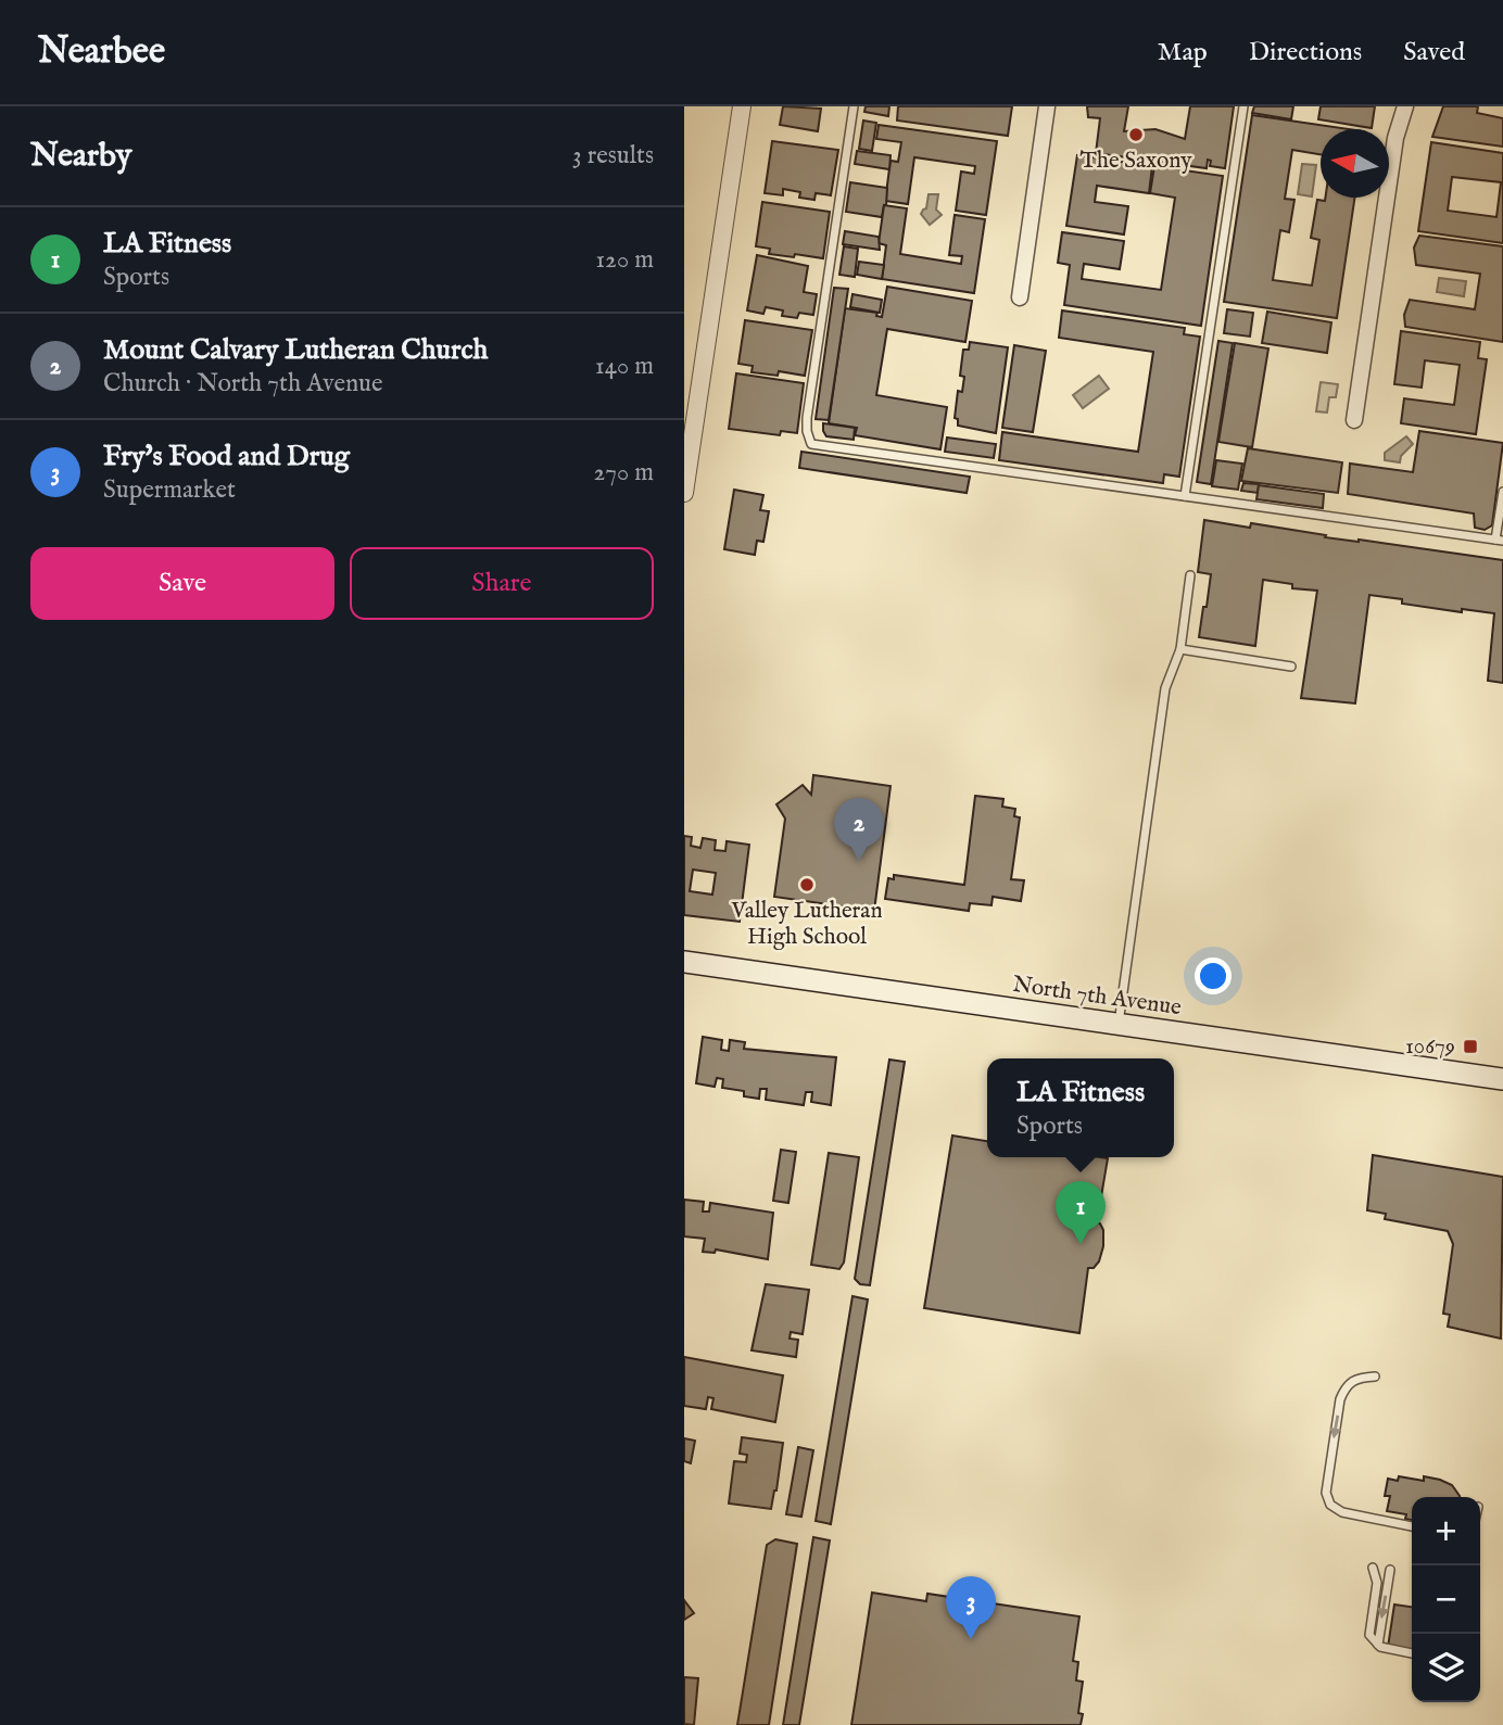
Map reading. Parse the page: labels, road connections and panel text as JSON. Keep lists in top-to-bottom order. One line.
{"streets":{"main road":["North 7th Avenue"]},"places":{"other":["The Saxony","Valley Lutheran High School"],"transit":["10679"]},"north":"left","page":{"header":"Nearbee","nav":["Map","Directions","Saved"],"heading":["Nearby","3 results"],"list":[{"mark":"1","name":"LA Fitness","note":"Sports","value":"120 m"},{"mark":"2","name":"Mount Calvary Lutheran Church","note":"Church · North 7th Avenue","value":"140 m"},{"mark":"3","name":"Fry's Food and Drug","note":"Supermarket","value":"270 m"}],"buttons":["Save","Share"],"pins":["2","1","3"],"popup":["LA Fitness","Sports"],"map_buttons":["+","−"]}}
